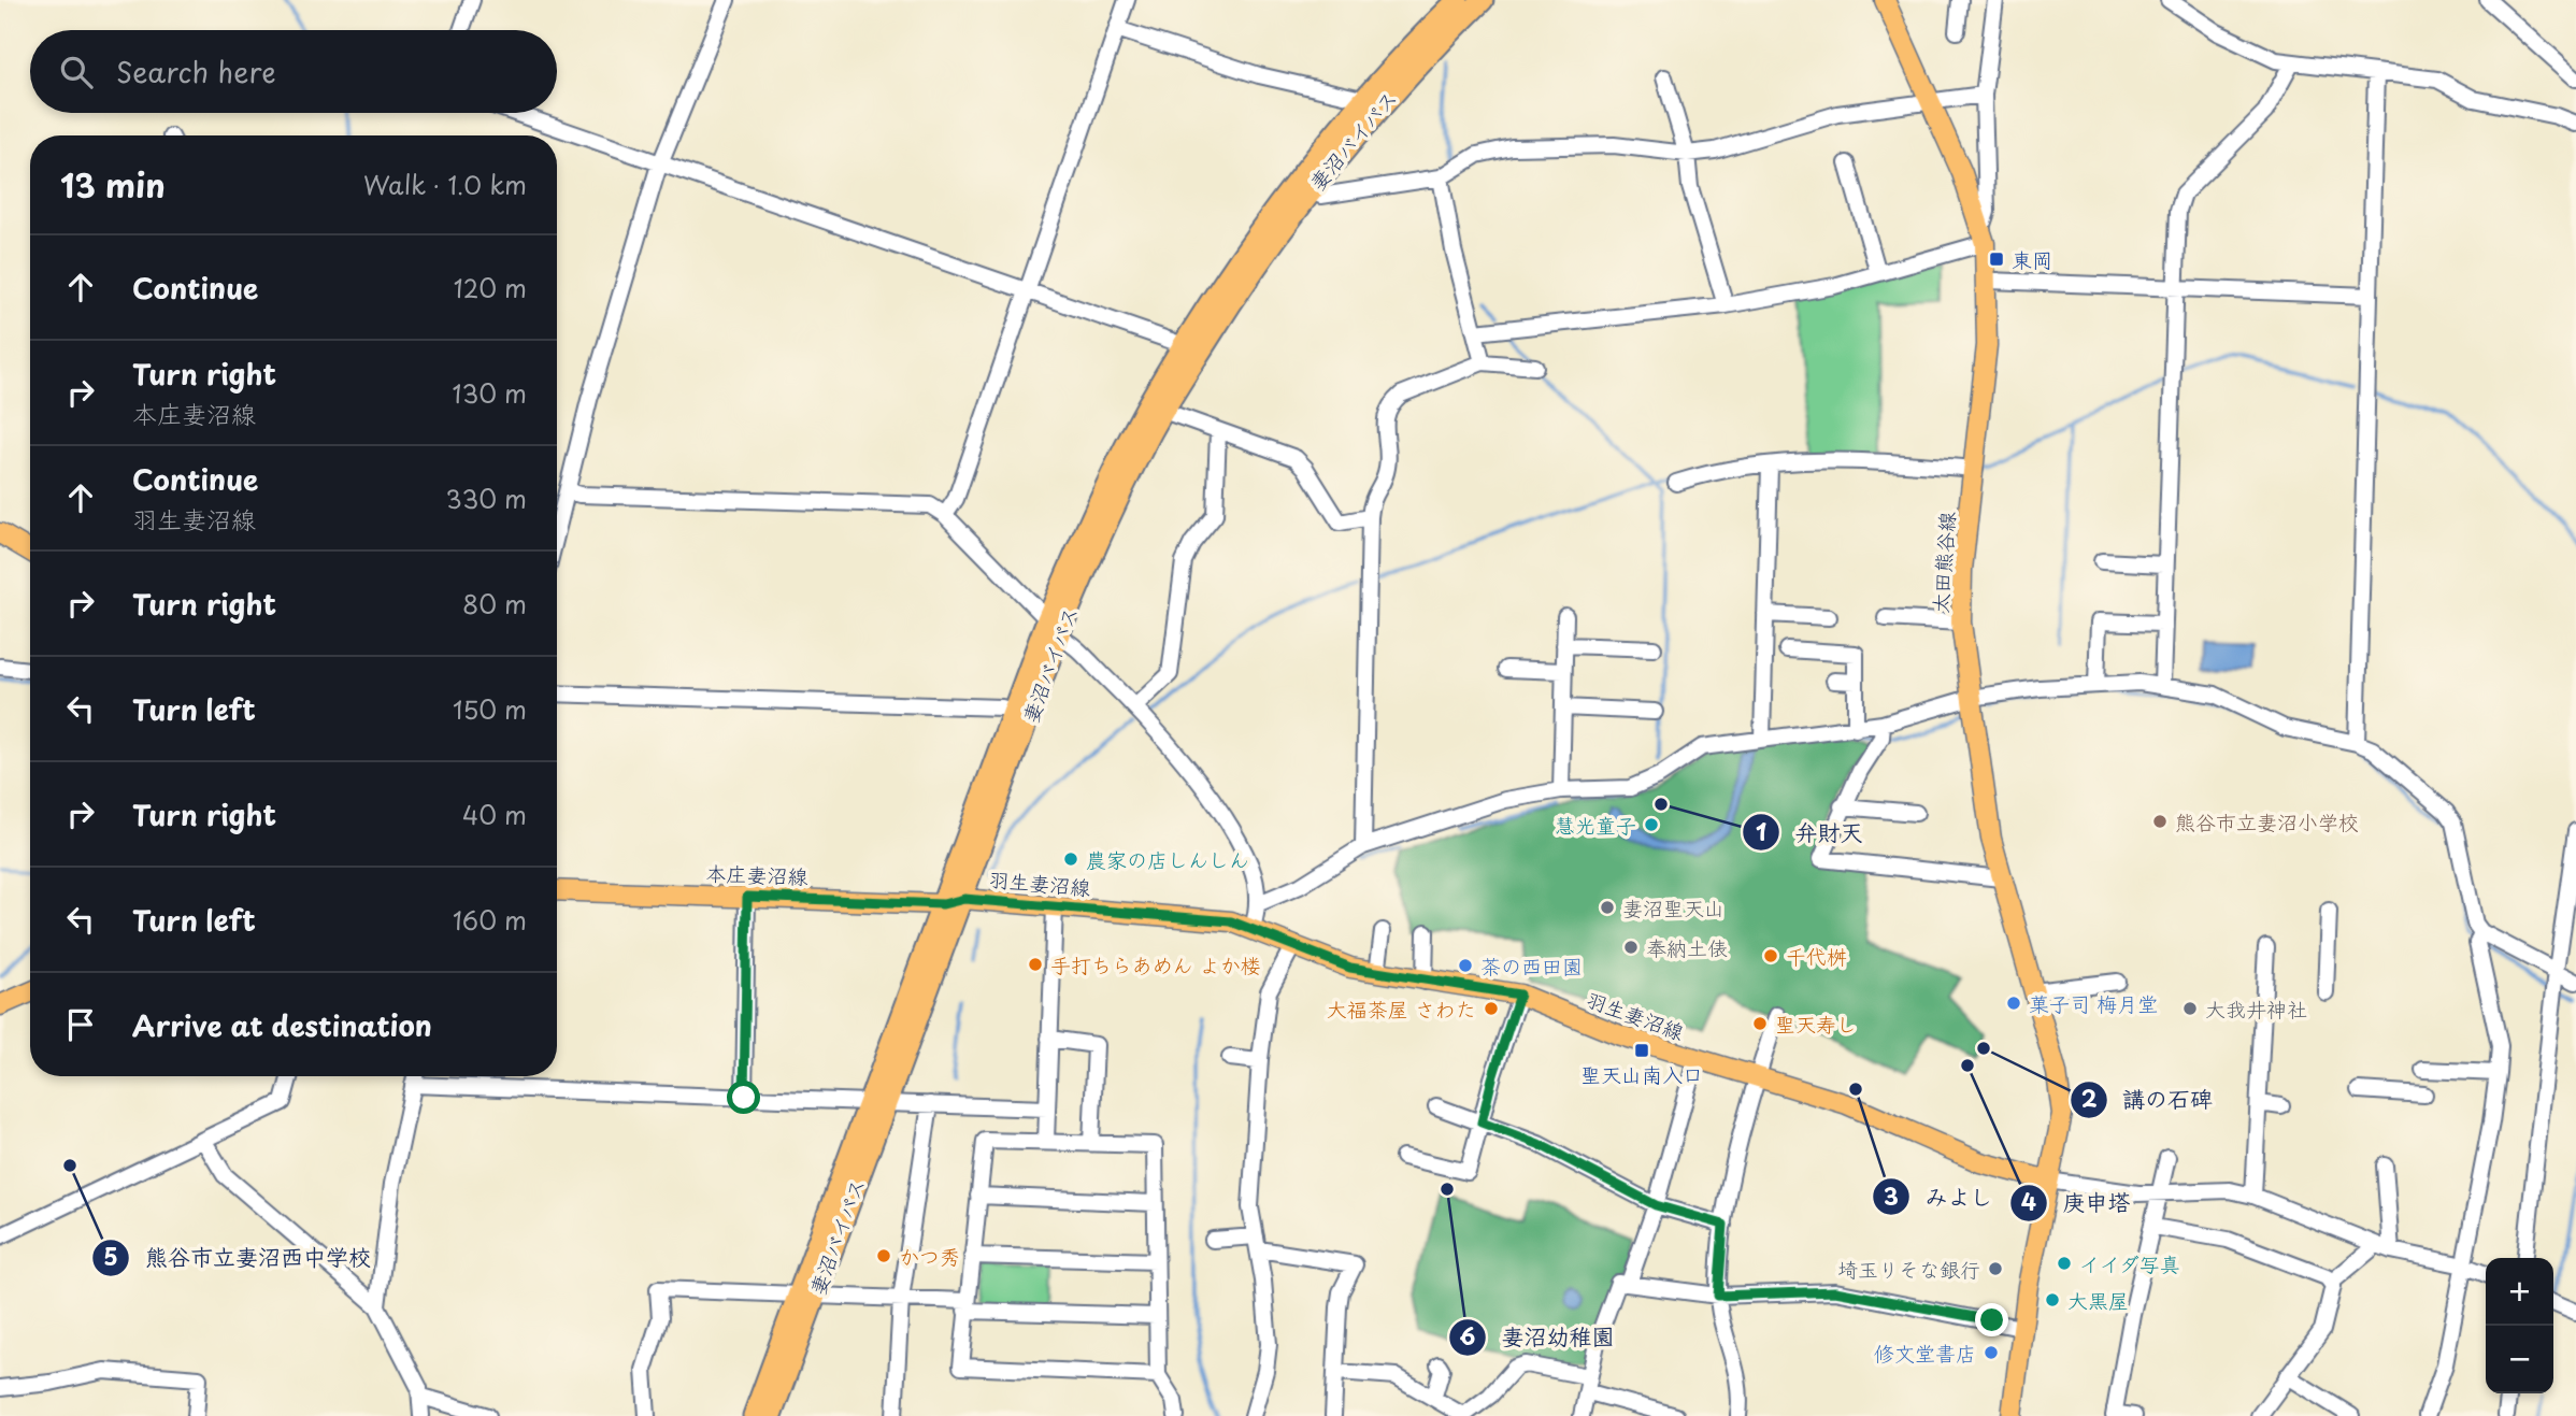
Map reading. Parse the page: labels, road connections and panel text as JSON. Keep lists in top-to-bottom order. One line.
{"streets":{"highway":["妻沼バイパス"],"main road":["太田熊谷線","本庄妻沼線","羽生妻沼線"]},"crossings":[["妻沼バイパス","本庄妻沼線"],["妻沼バイパス","羽生妻沼線"],["太田熊谷線","羽生妻沼線"],["本庄妻沼線","羽生妻沼線"]],"places":{"transit":["東岡","聖天山南入口"],"other":["弁財天","熊谷市立妻沼小学校","慧光童子","農家の店しんしん","妻沼聖天山","奉納土俵","千代桝","手打ちらあめん よか楼","茶の西田園","菓子司 梅月堂","大福茶屋 さわた","大我井神社","聖天寿し","講の石碑","庚申塔","みよし","熊谷市立妻沼西中学校","妻沼幼稚園","かつ秀","イイダ写真","埼玉りそな銀行","大黒屋","修文堂書店"]},"page":{"search":"Search here","heading":["13 min","Walk · 1.0 km"],"list":[["Continue","120 m"],["Turn right","本庄妻沼線","130 m"],["Continue","羽生妻沼線","330 m"],["Turn right","80 m"],["Turn left","150 m"],["Turn right","40 m"],["Turn left","160 m"],"Arrive at destination"],"map_buttons":["+","−"]}}
